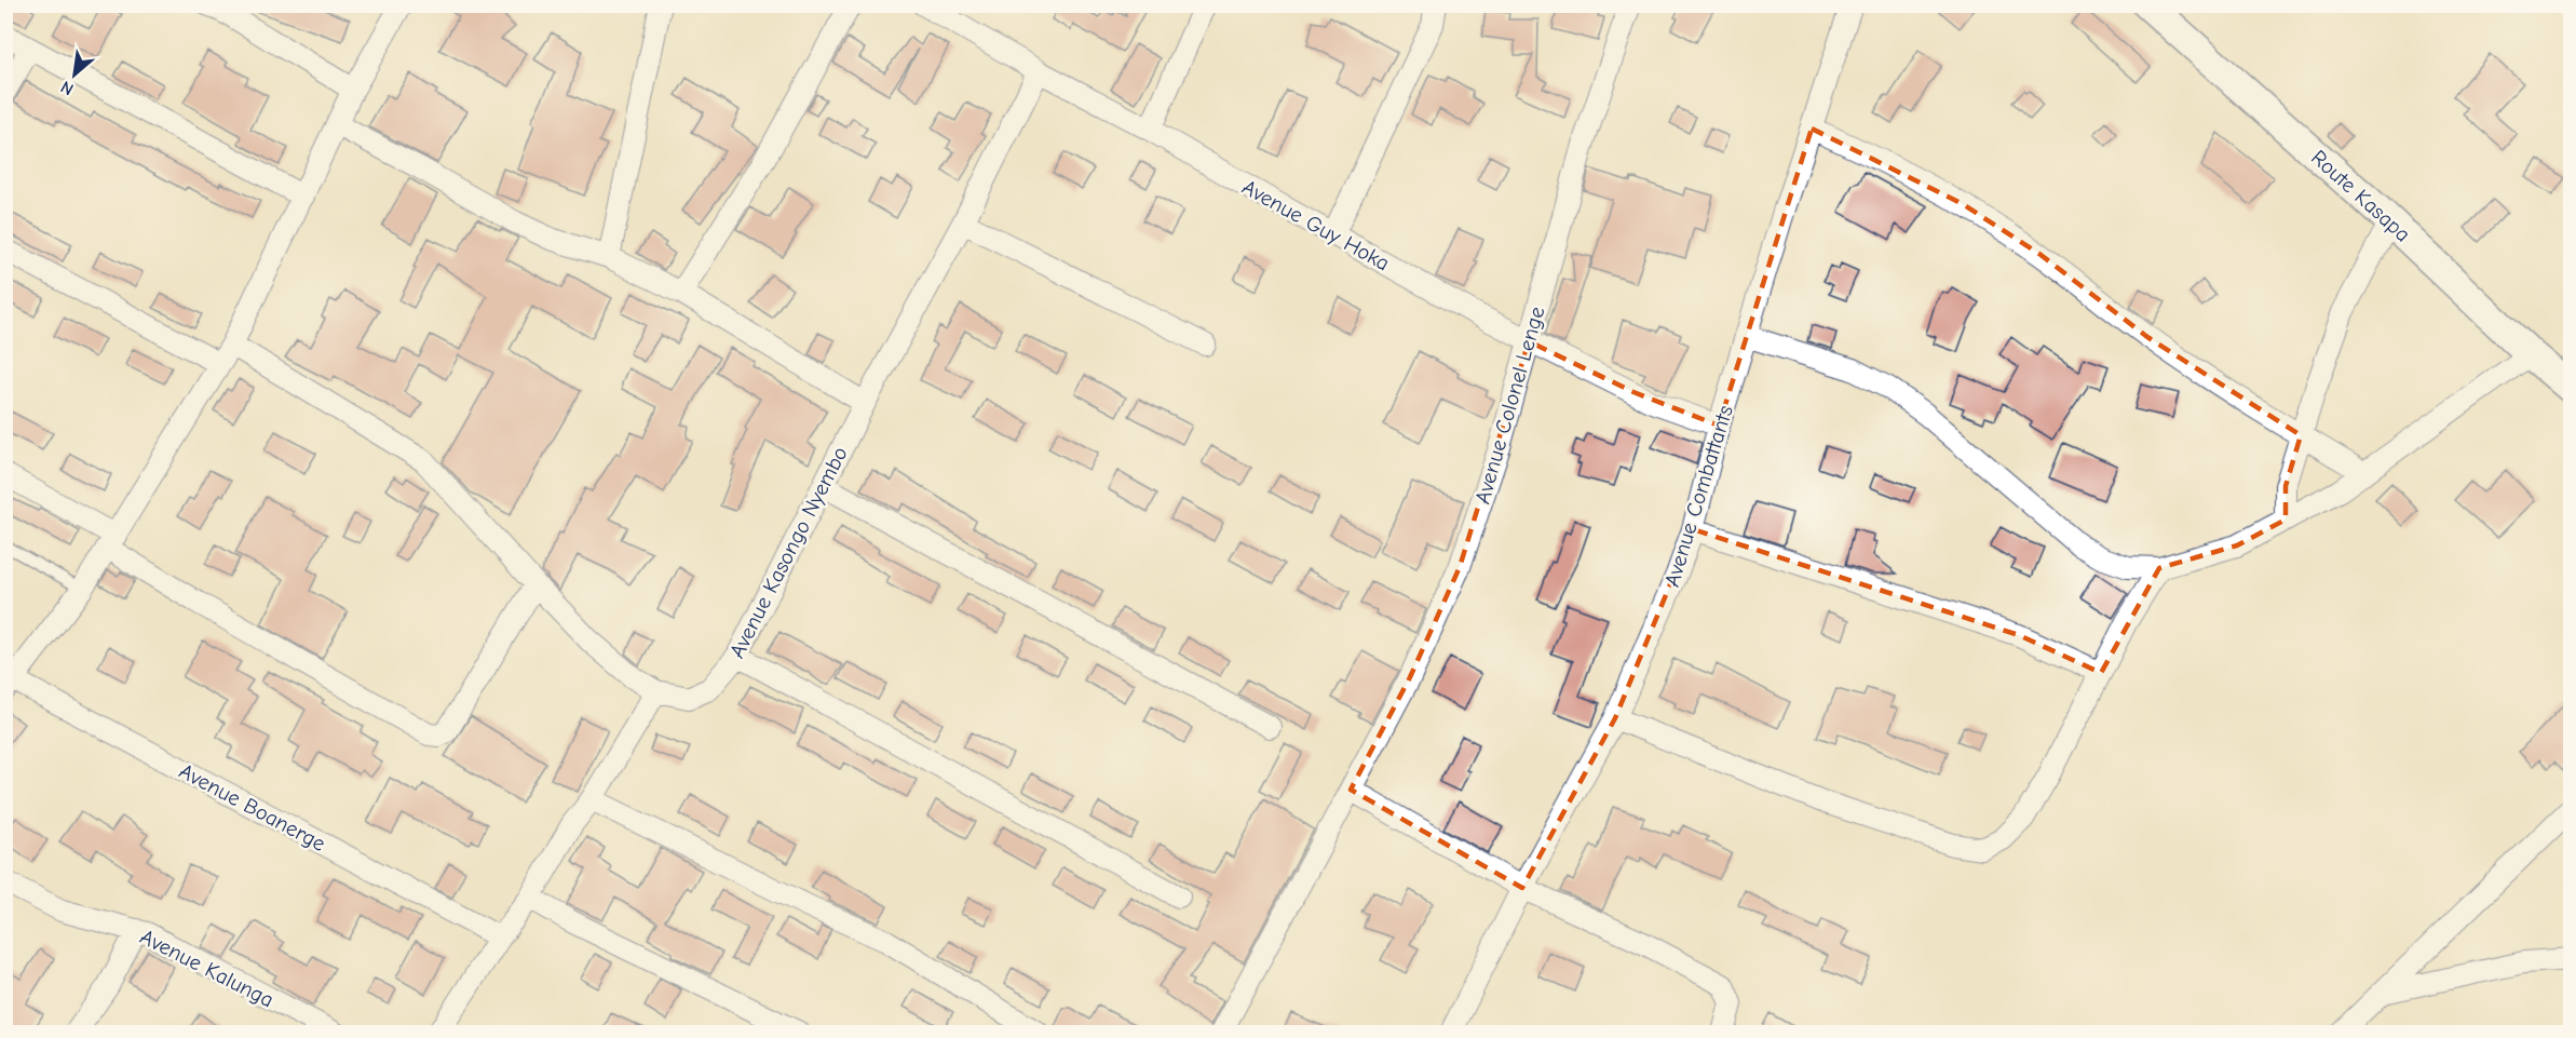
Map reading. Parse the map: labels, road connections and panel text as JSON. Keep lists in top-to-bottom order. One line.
{"streets":{"main road":["Route Kasapa"],"street":["Avenue Guy Hoka","Avenue Colonel Lenge","Avenue Combattants","Avenue Kasongo Nyembo","Avenue Boanerge","Avenue Kalunga"]},"crossings":[["Avenue Guy Hoka","Avenue Colonel Lenge"],["Avenue Guy Hoka","Avenue Combattants"],["Avenue Guy Hoka","Avenue Kasongo Nyembo"]],"north":"bottom left"}
